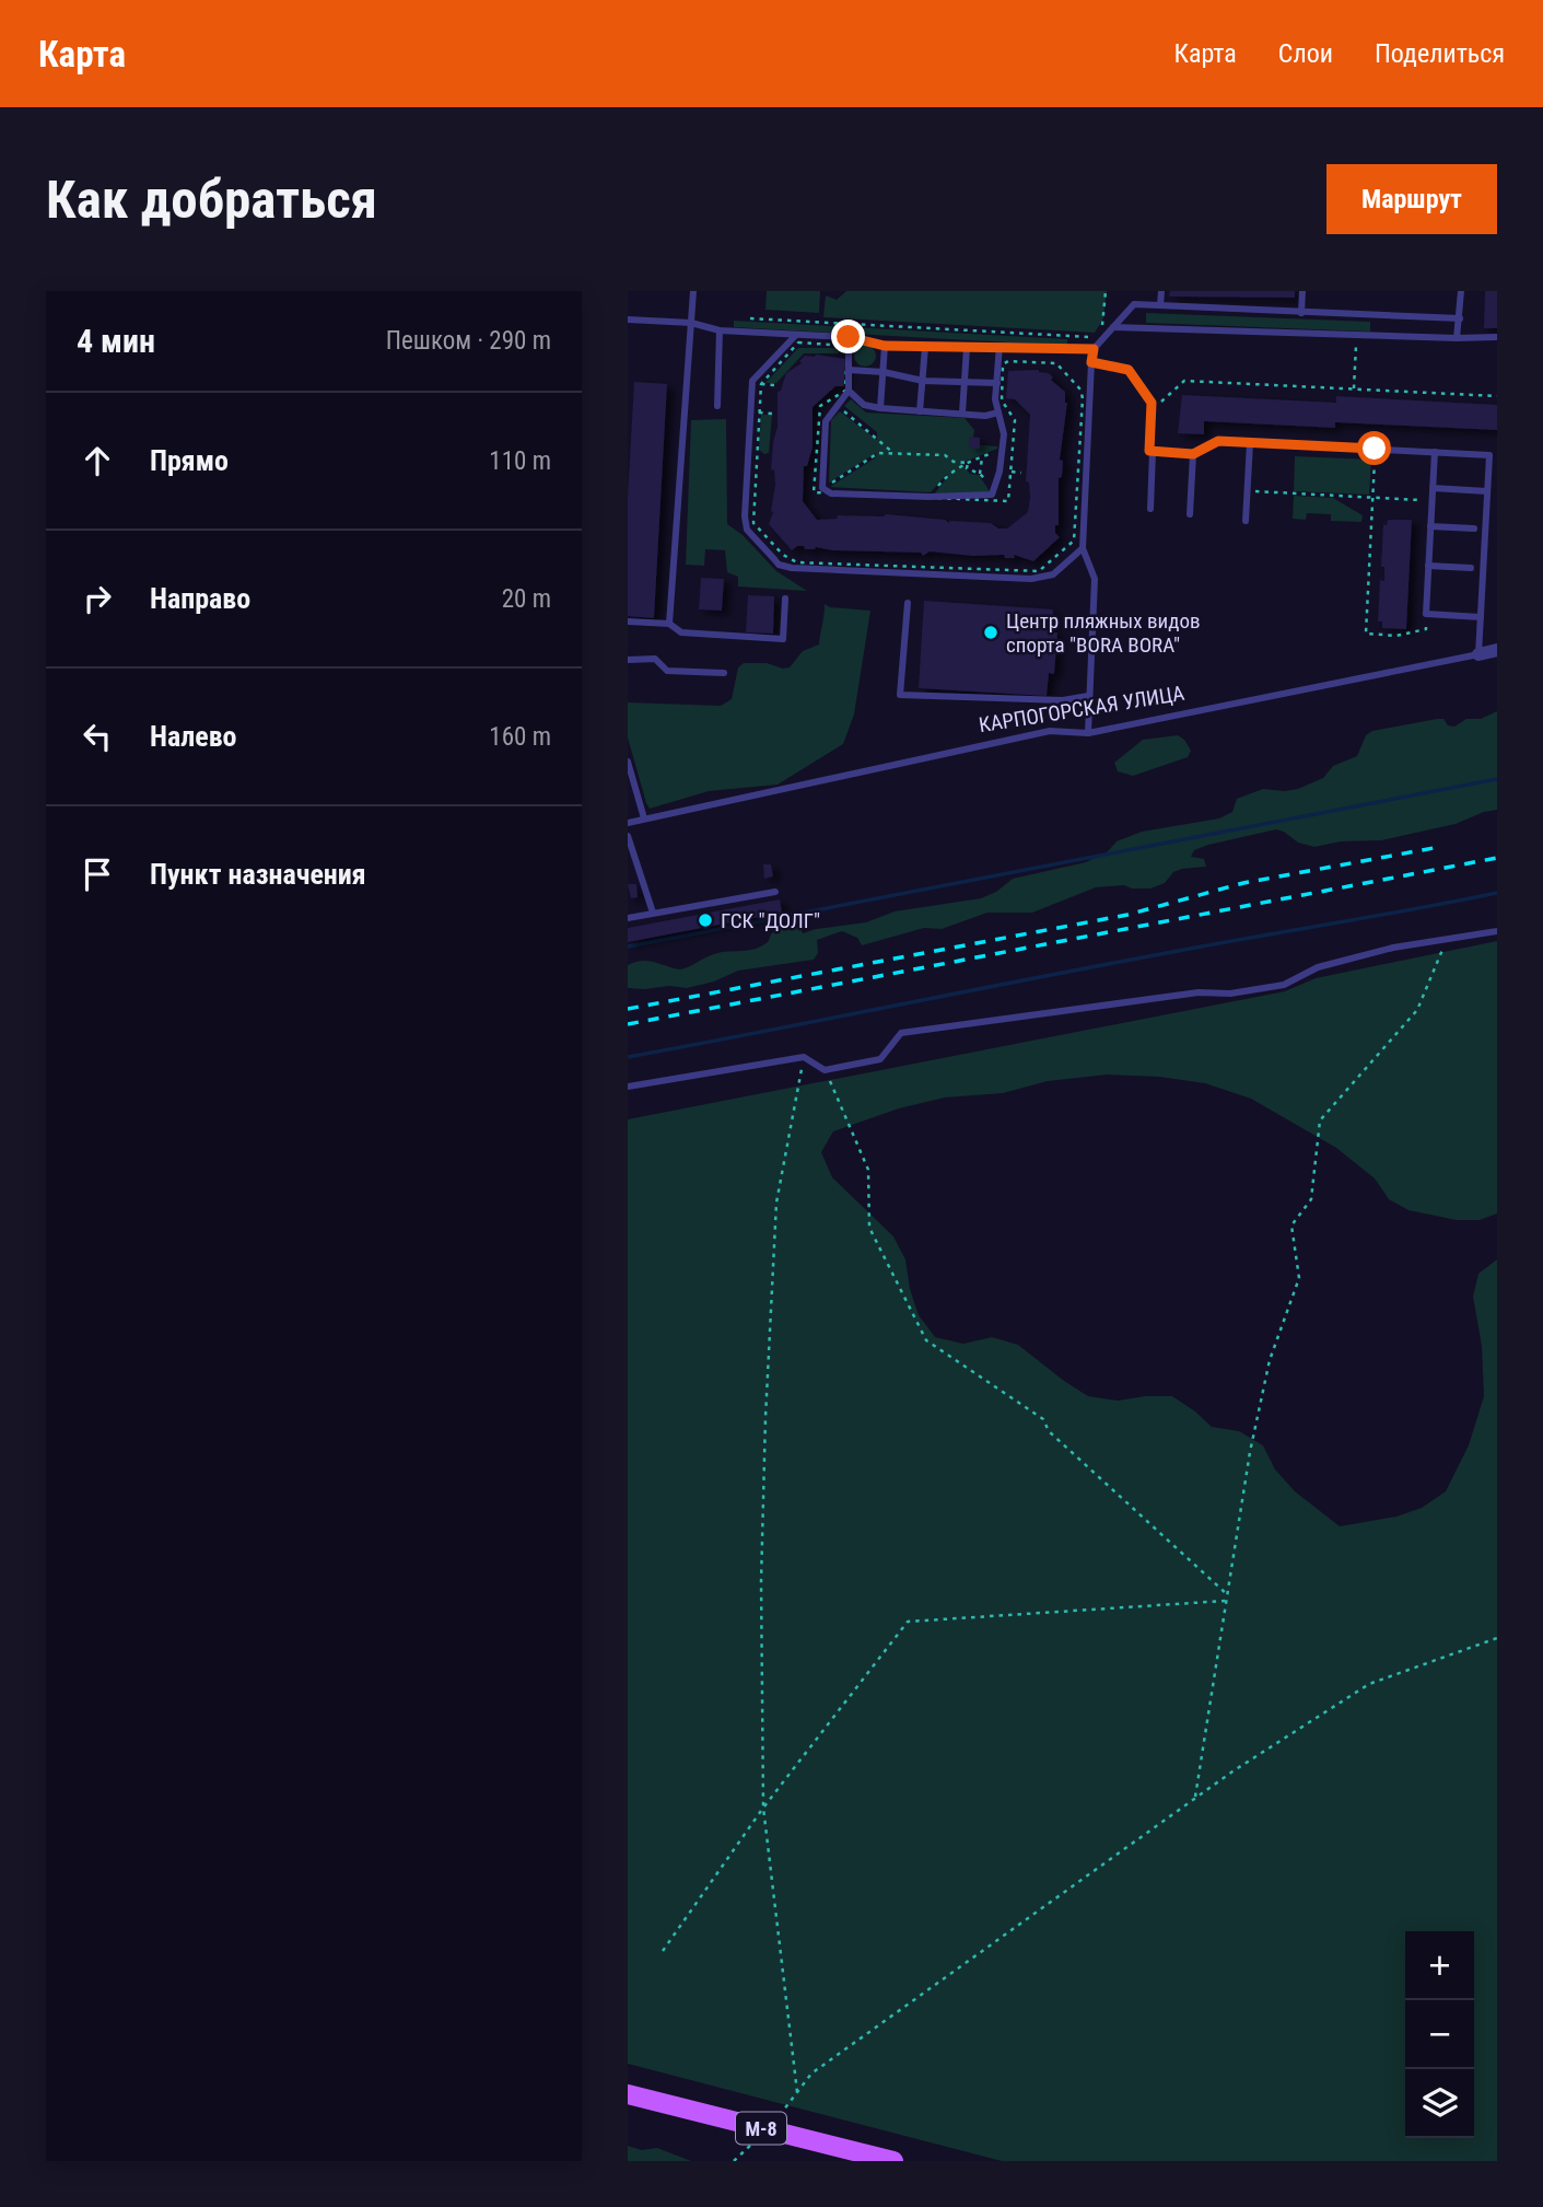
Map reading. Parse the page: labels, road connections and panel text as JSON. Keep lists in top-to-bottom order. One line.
{"streets":{"main road":["М-8"],"street":["КАРПОГОРСКАЯ УЛИЦА"]},"places":["Центр пляжных видов спорта \"BORA BORA\"","ГСК \"ДОЛГ\""],"page":{"header":"Карта","nav":["Карта","Слои","Поделиться"],"buttons":"Маршрут","title":"Как добраться","heading":["4 мин","Пешком · 290 m"],"list":[["Прямо","110 m"],["Направо","20 m"],["Налево","160 m"],"Пункт назначения"],"map_buttons":["+","−"]}}
